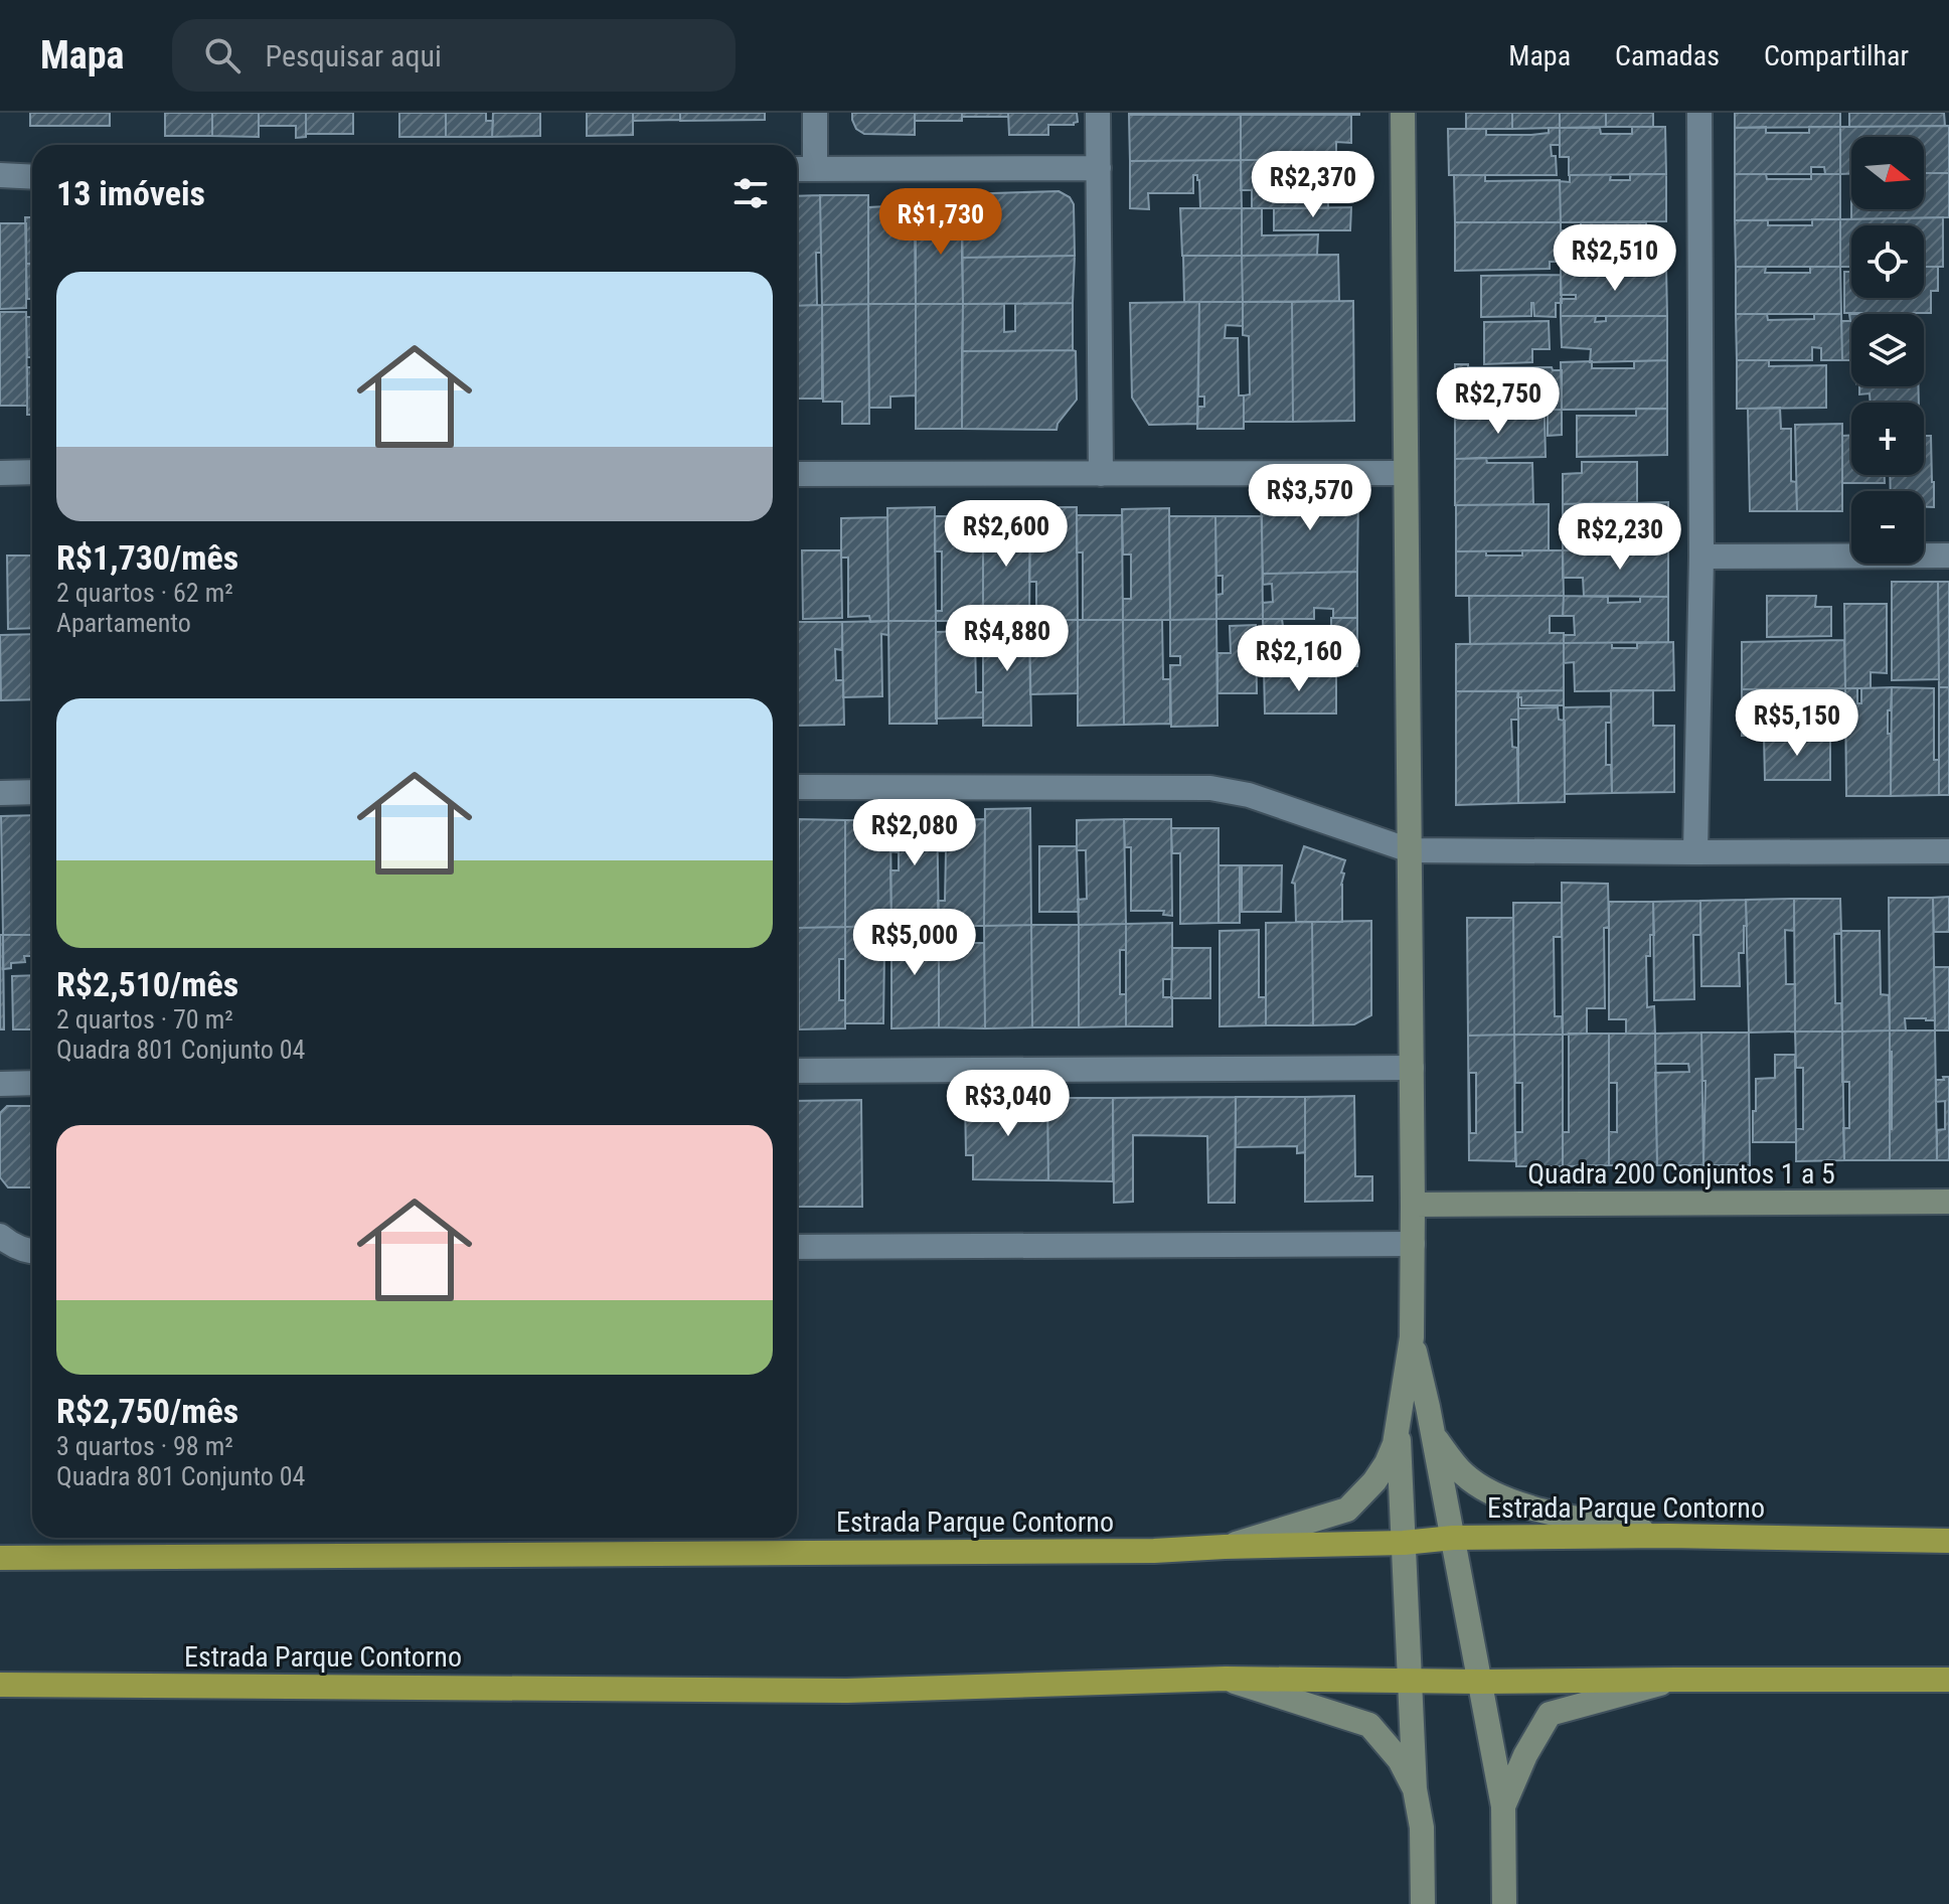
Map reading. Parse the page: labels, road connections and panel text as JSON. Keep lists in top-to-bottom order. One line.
{"streets":{"highway":["Estrada Parque Contorno"],"street":["Quadra 200 Conjuntos 1 a 5"]},"north":"right","page":{"header":"Mapa","search":"Pesquisar aqui","nav":["Mapa","Camadas","Compartilhar"],"map_buttons":["+","−"],"heading":"13 imóveis","price":["R$2,370","R$1,730","R$2,510","R$2,750","R$3,570","R$2,600","R$2,230","R$4,880","R$2,160","R$5,150","R$2,080","R$5,000","R$3,040"],"list":[{"name":"R$1,730/mês","note":"2 quartos · 62 m² · Apartamento"},{"name":"R$2,510/mês","note":"2 quartos · 70 m² · Quadra 801 Conjunto 04"},{"name":"R$2,750/mês","note":"3 quartos · 98 m² · Quadra 801 Conjunto 04"}]}}
